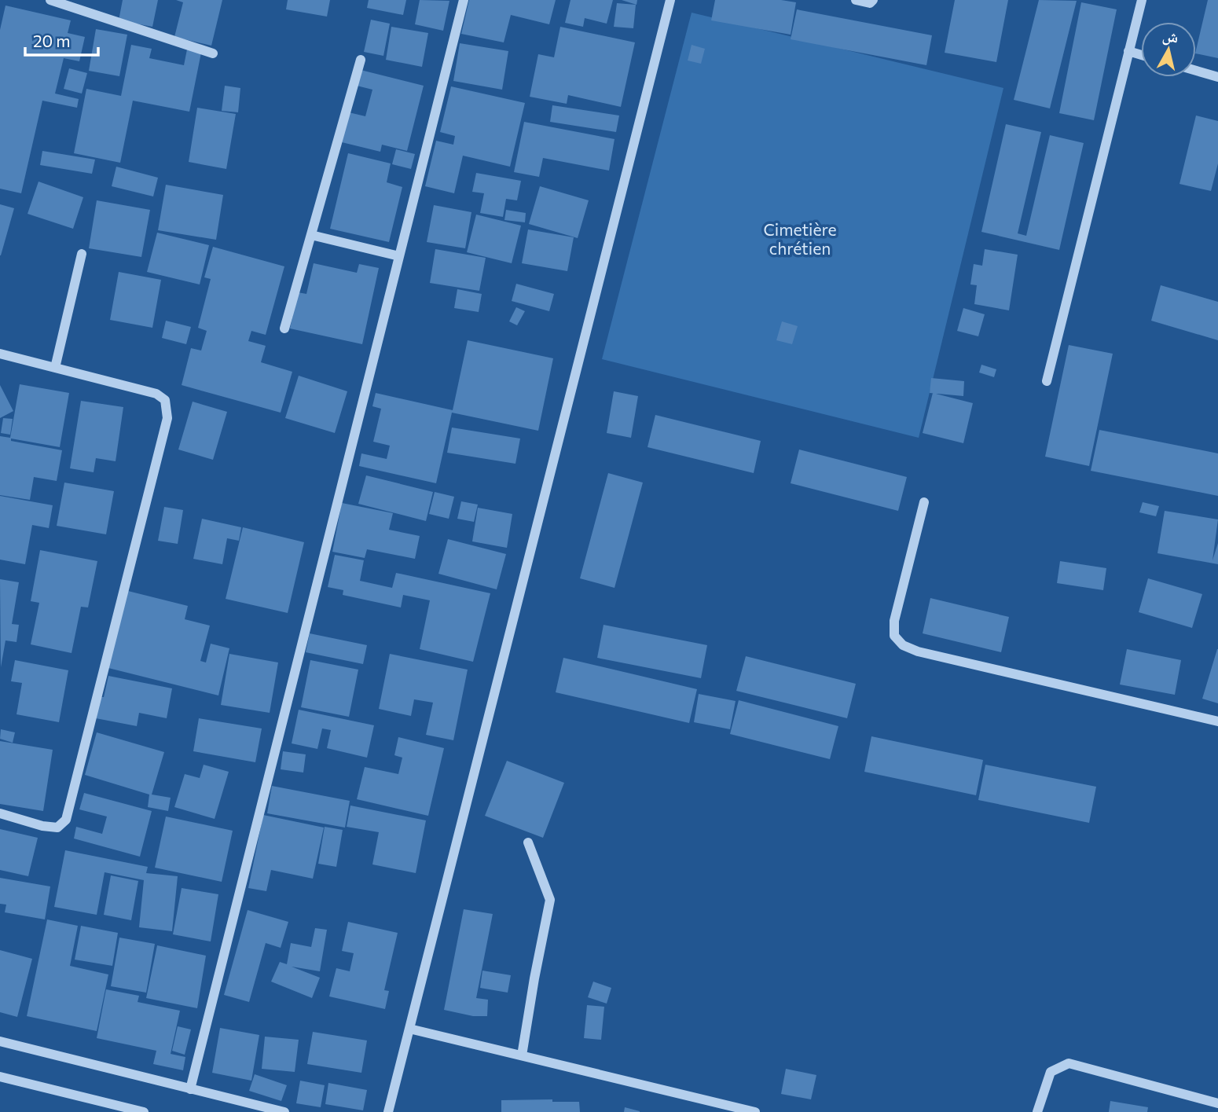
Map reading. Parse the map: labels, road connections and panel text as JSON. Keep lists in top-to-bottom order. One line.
{"parks":["Cimetière chrétien"],"scale_bar":"20 m","north":"top"}
